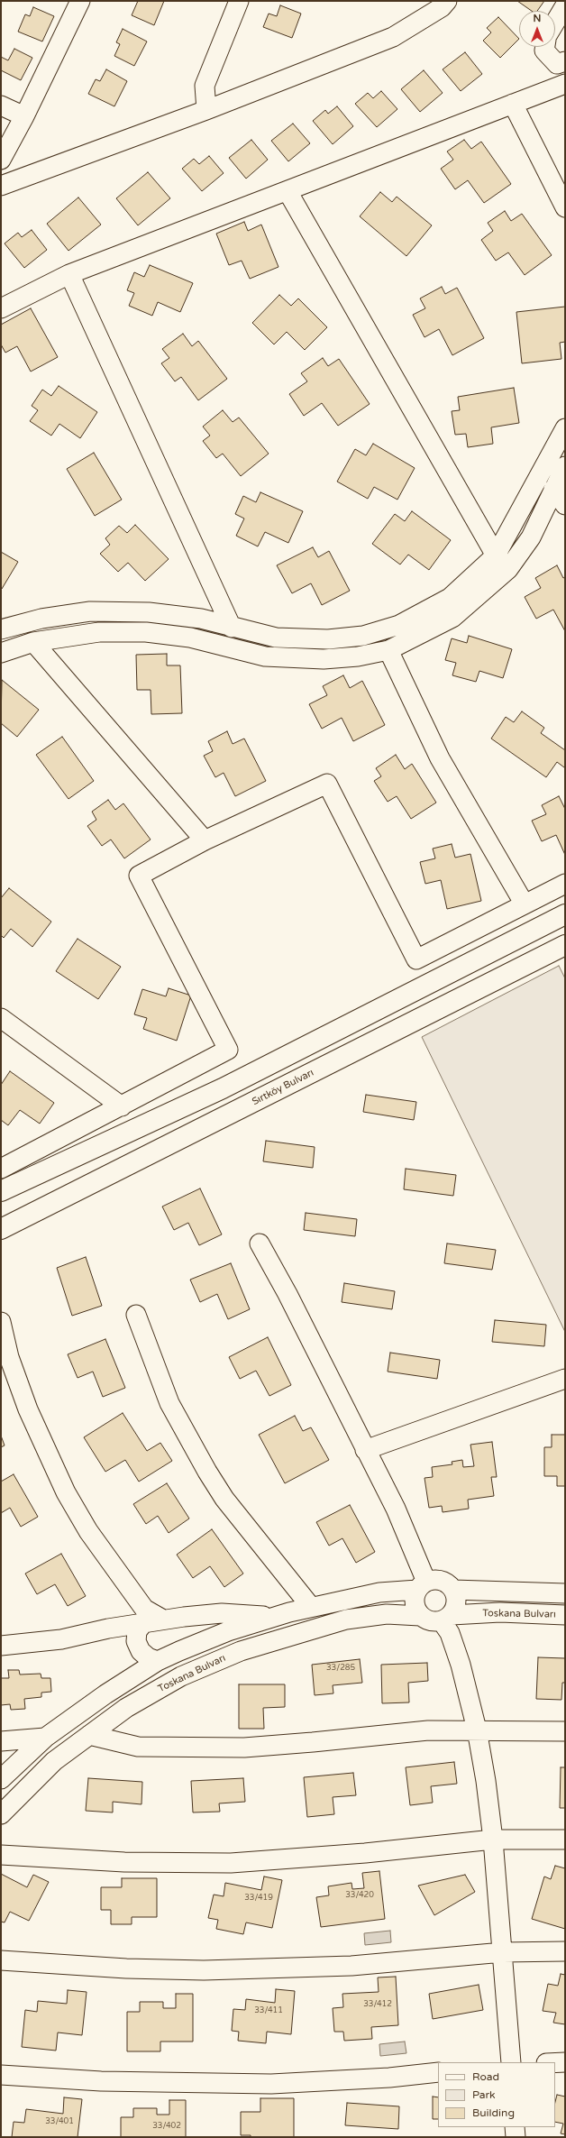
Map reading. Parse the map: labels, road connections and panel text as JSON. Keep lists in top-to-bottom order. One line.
{"streets":{"main road":["Sırtköy Bulvarı"],"street":["Toskana Bulvarı"]},"house_numbers":["33/285","33/420","33/419","33/412","33/411","33/401","33/402"],"legend":["Road","Park","Building"],"north":"top"}
